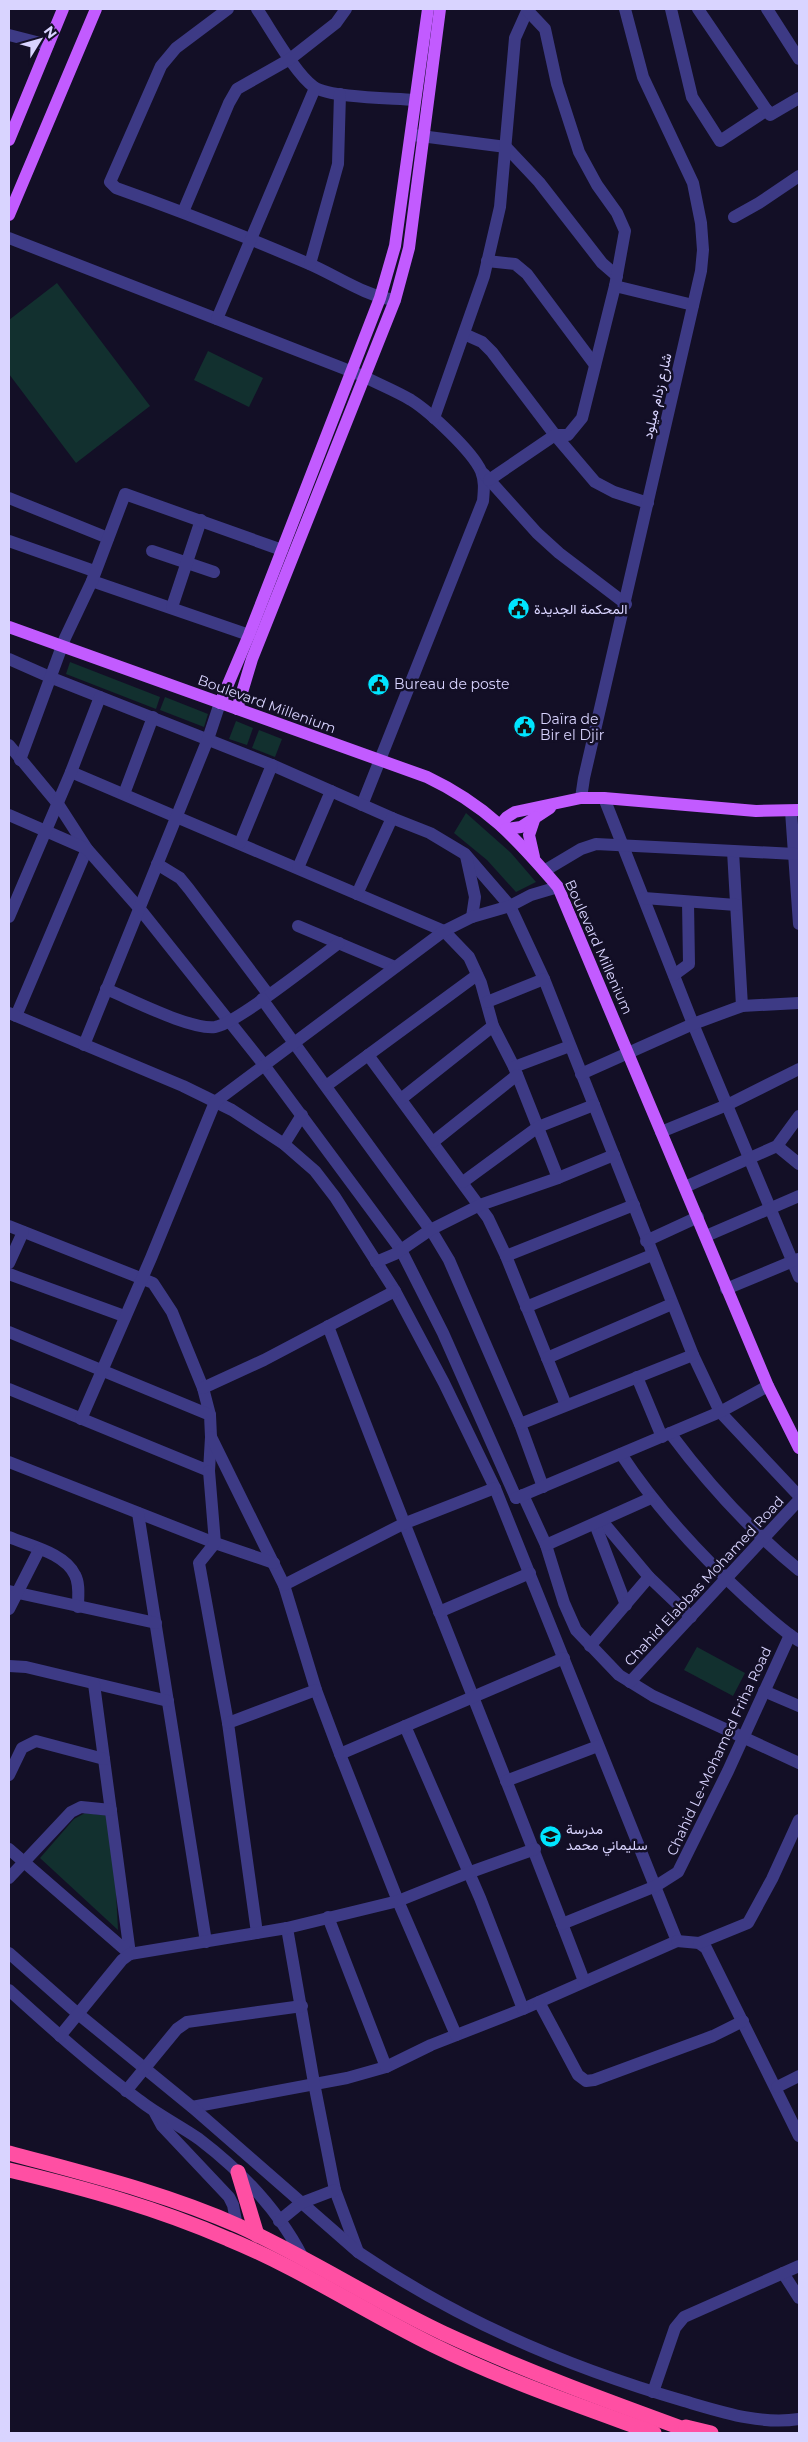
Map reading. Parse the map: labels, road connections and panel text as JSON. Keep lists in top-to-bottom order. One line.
{"streets":{"main road":["Boulevard Millenium"],"street":["شارع زدام ميلود","Chahid Elabbas Mohamed Road","Chahid Le-Mohamed Friha Road"]},"places":{"public building":["المحكمة الجديدة","Bureau de poste","Daïra de Bir el Djir"],"school or university":["مدرسة سليماني محمد"]},"north":"top right"}
